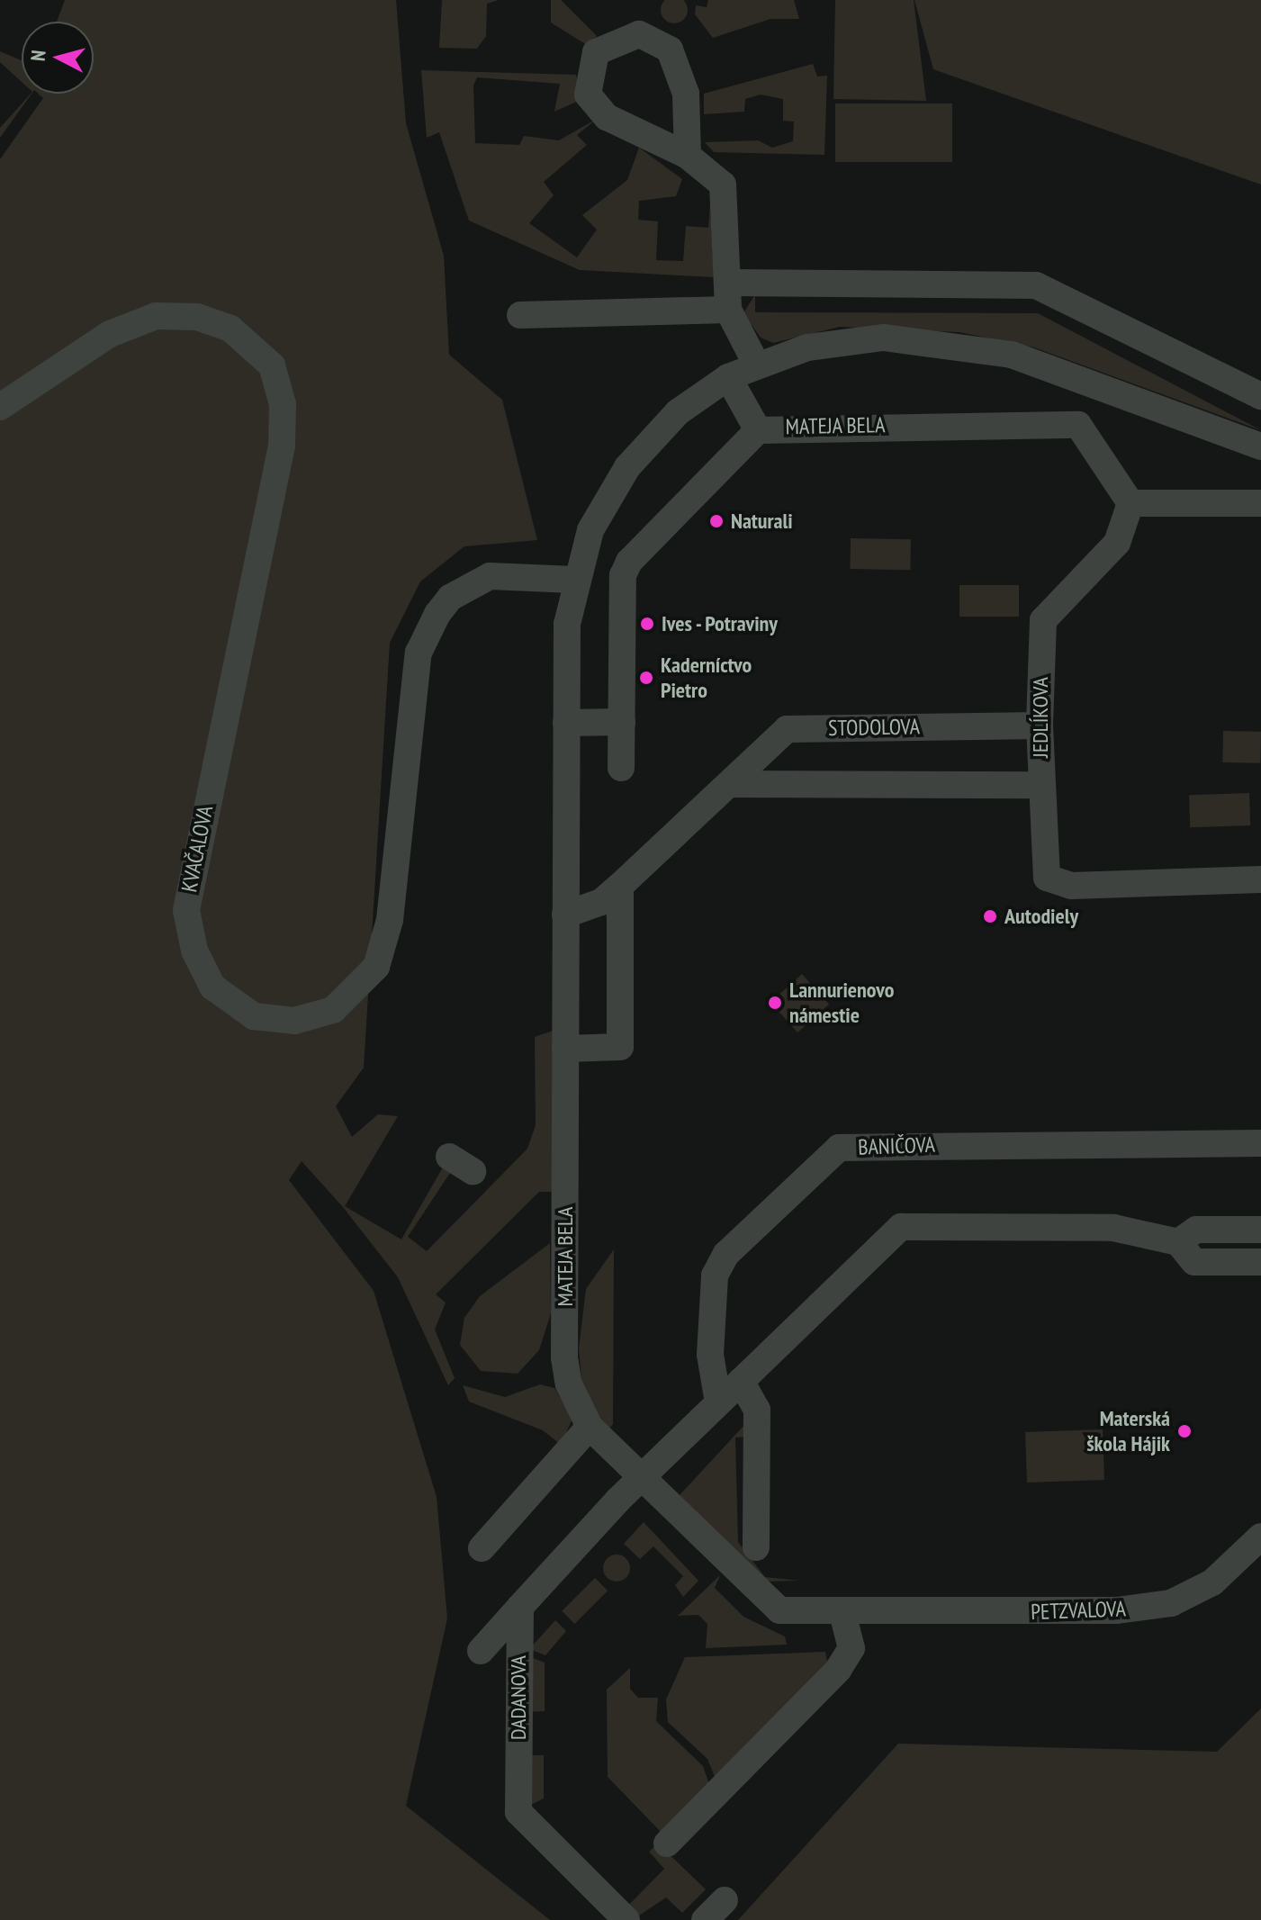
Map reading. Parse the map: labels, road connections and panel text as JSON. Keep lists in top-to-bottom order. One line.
{"streets":{"street":["MATEJA BELA","JEDLÍKOVA","STODOLOVA","KVAČALOVA","BANIČOVA","PETZVALOVA","DADANOVA"]},"crossings":[["MATEJA BELA","STODOLOVA"],["MATEJA BELA","KVAČALOVA"],["MATEJA BELA","PETZVALOVA"],["JEDLÍKOVA","STODOLOVA"]],"places":["Naturali","Ives - Potraviny","Kaderníctvo Pietro","Autodiely","Lannurienovo námestie","Materská škola Hájik"],"north":"left"}
